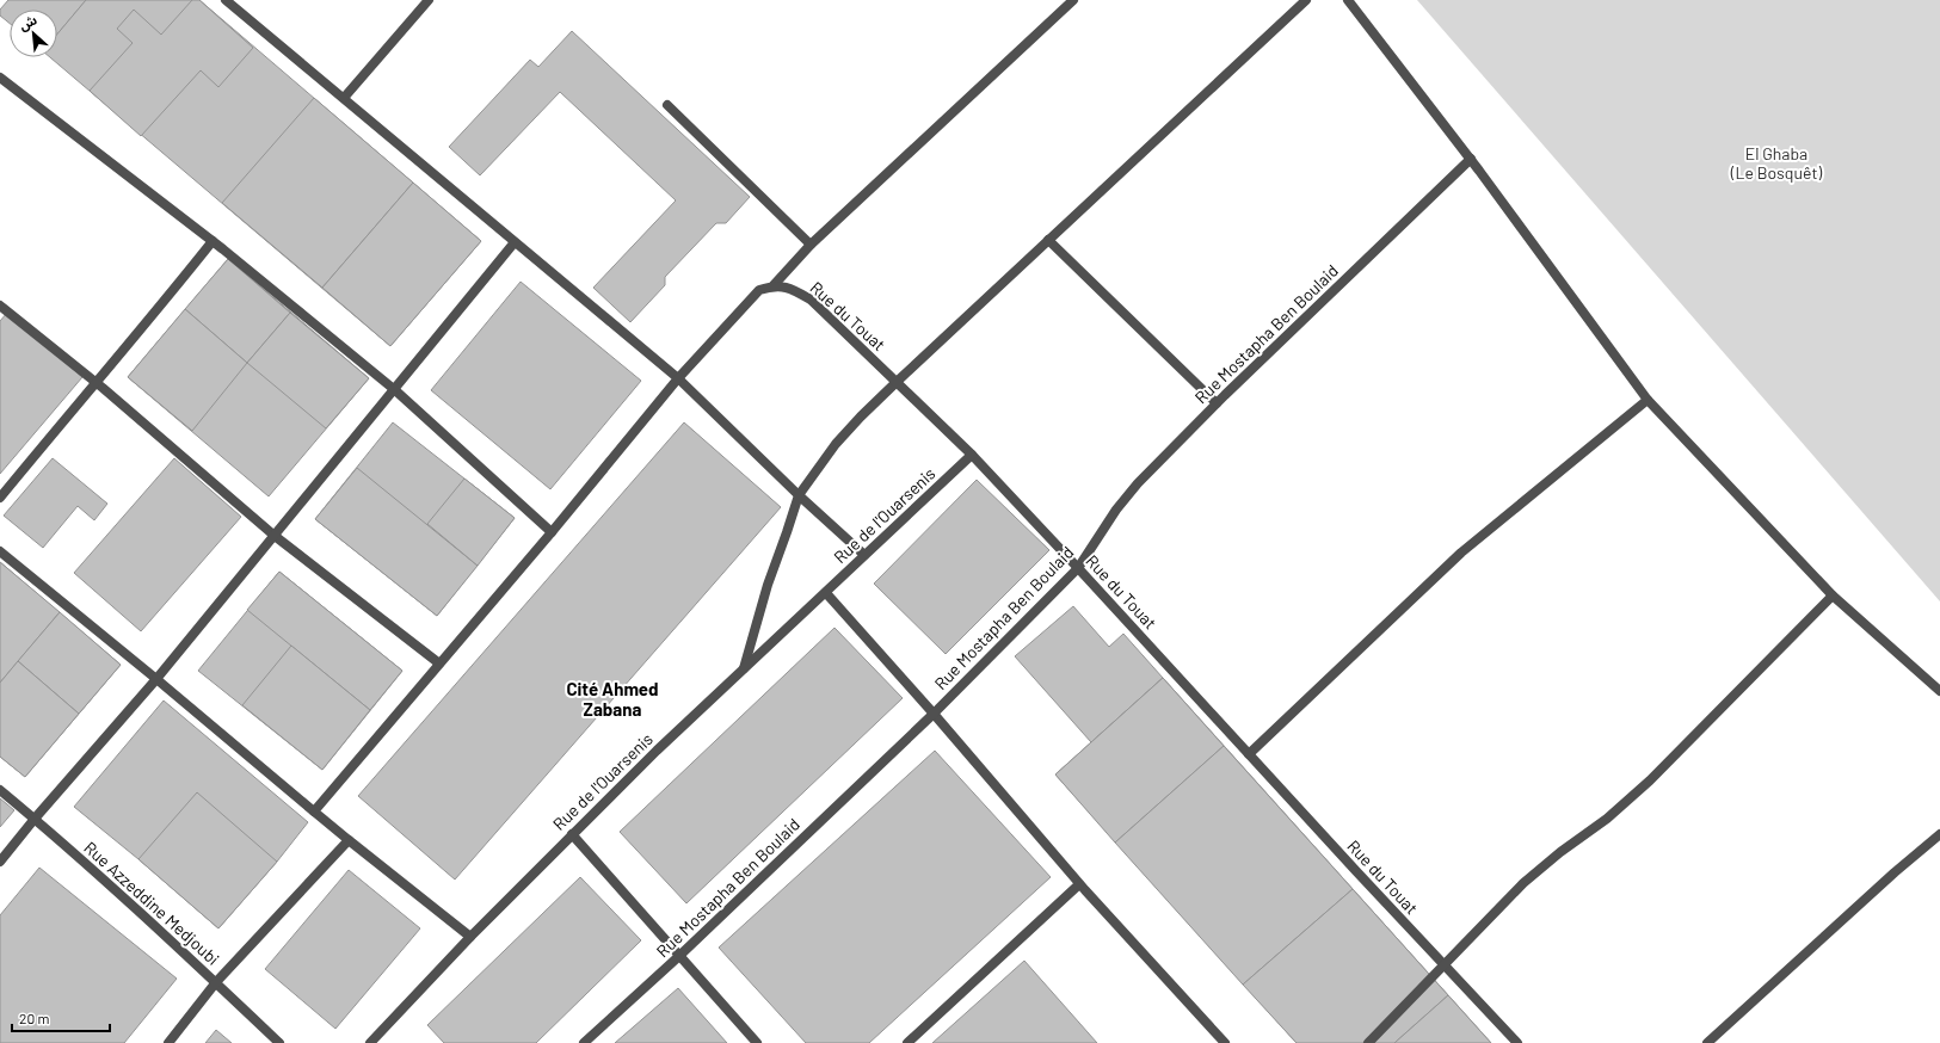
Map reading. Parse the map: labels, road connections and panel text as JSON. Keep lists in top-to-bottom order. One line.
{"streets":{"street":["Rue du Touat","Rue Mostapha Ben Boulaid","Rue de l'Ouarsenis","Rue Azzeddine Medjoubi"]},"crossings":[["Rue du Touat","Rue Mostapha Ben Boulaid"],["Rue du Touat","Rue de l'Ouarsenis"]],"districts":["Cité Ahmed Zabana"],"parks":["El Ghaba (Le Bosquêt)"],"scale_bar":"20 m","north":"top left"}
